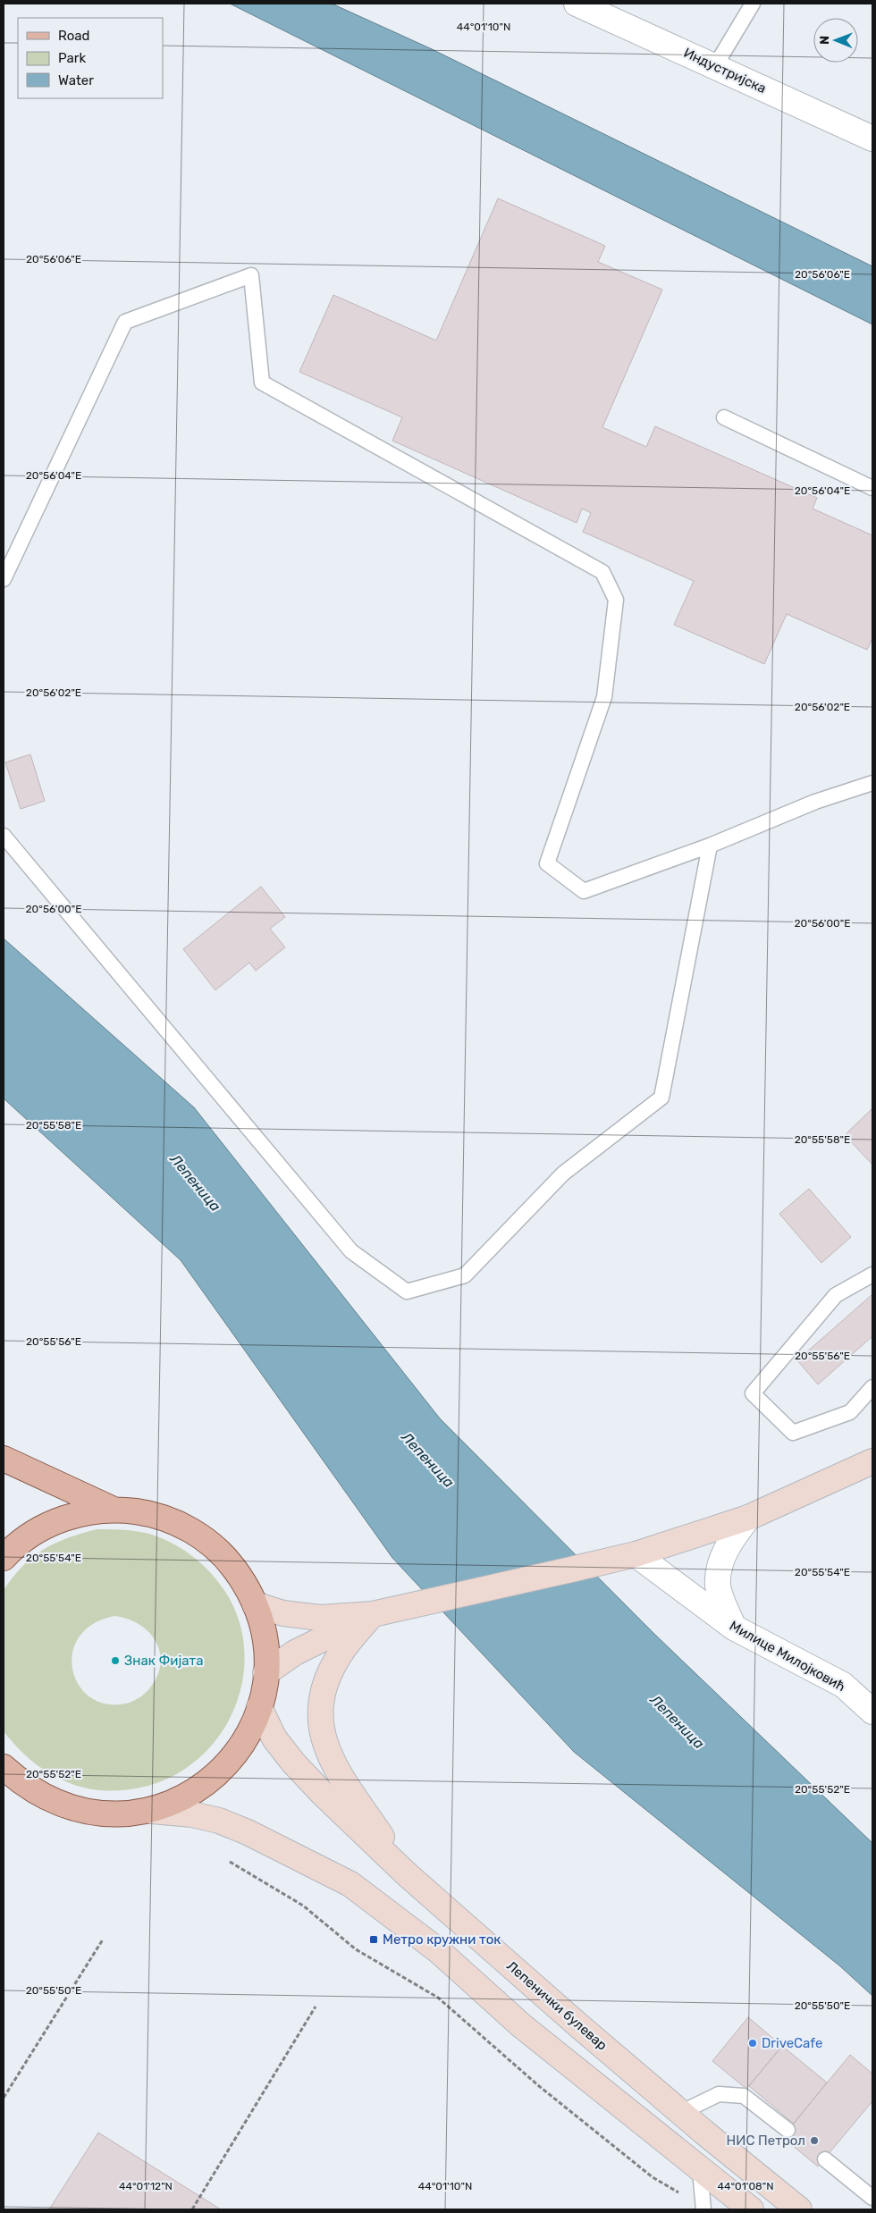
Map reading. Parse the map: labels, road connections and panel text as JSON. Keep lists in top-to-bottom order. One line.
{"streets":{"main road":["Лепенички булевар"],"street":["Индустријска","Милице Милојковић"]},"water":["Лепеница"],"places":{"other":["Знак Фијата","DriveCafe","НИС Петрол"],"transit":["Метро кружни ток"]},"legend":["Road","Park","Water"],"north":"left","coordinates":["44°01'10\"N","20°56'06\"E","20°56'04\"E","20°56'02\"E","20°56'00\"E","20°55'58\"E","20°55'56\"E","20°55'54\"E","20°55'52\"E","20°55'50\"E","44°01'12\"N","44°01'08\"N"]}
